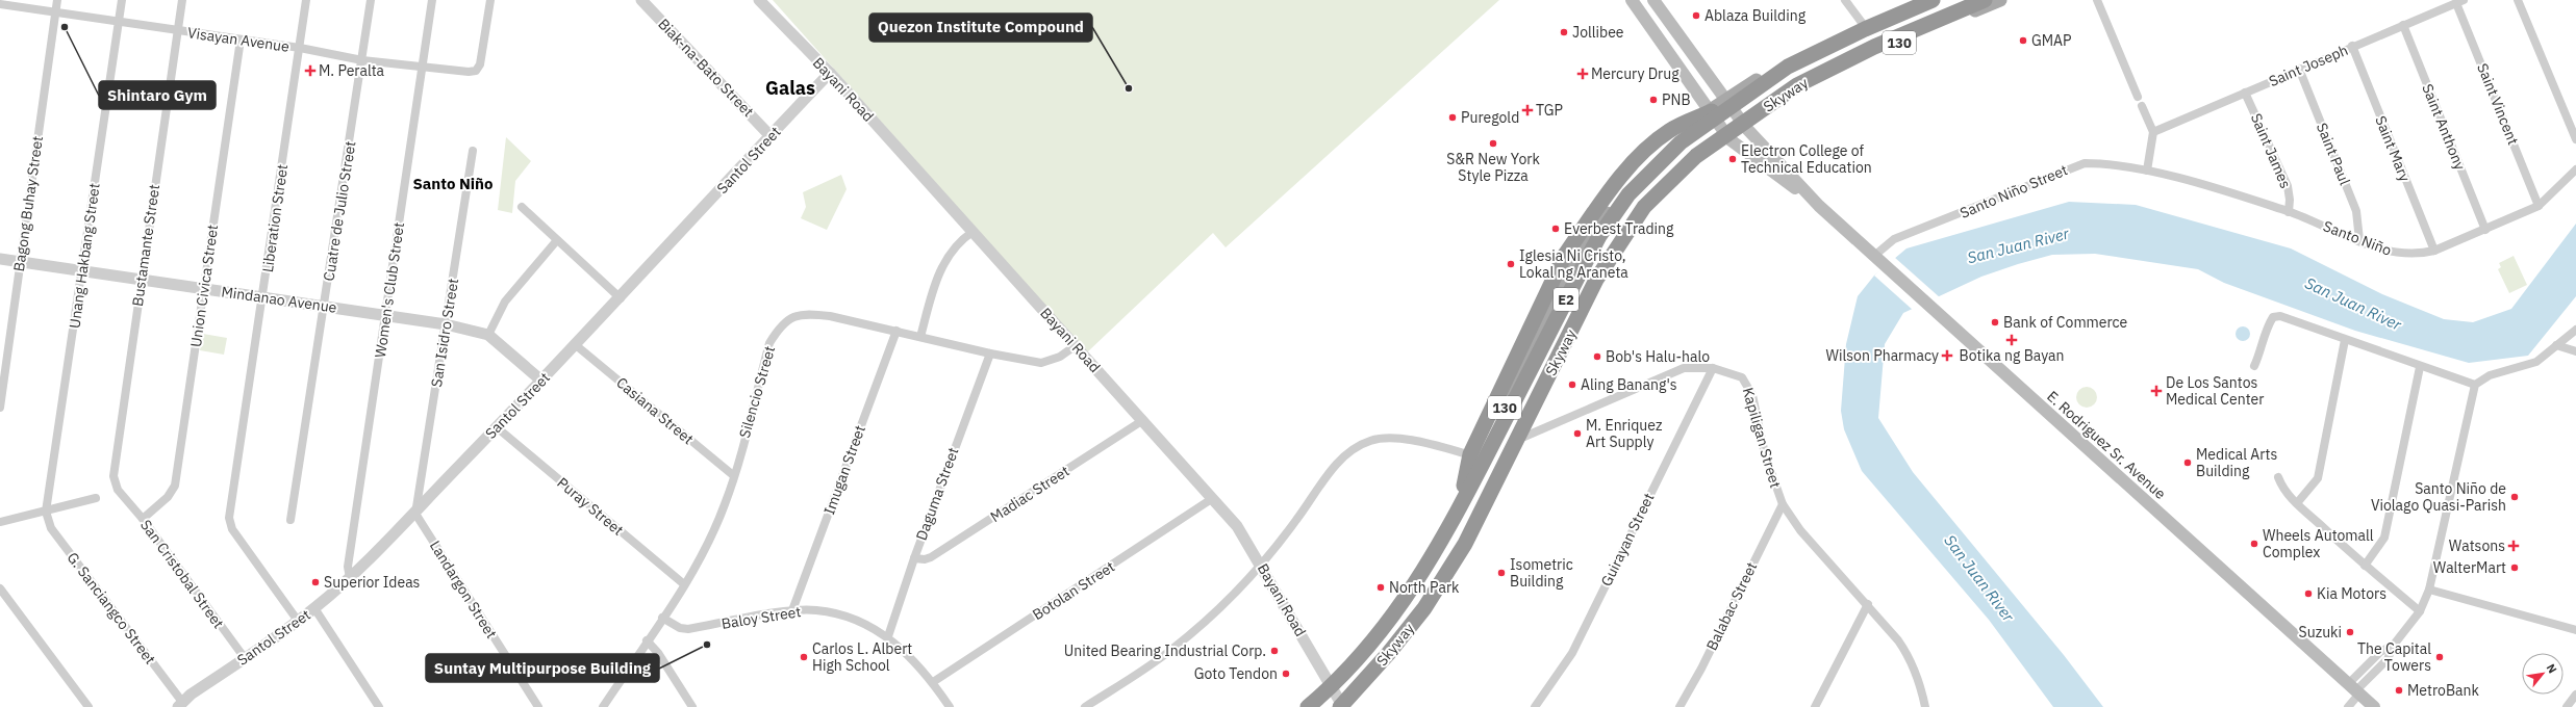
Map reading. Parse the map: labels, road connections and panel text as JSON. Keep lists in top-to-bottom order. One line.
{"streets":{"highway":["Skyway","E2"],"main road":["130","E. Rodriguez Sr. Avenue"],"street":["Visayan Avenue","Saint Joseph","Biak-na-Bato Street","Bayani Road","Saint Vincent","Saint Anthony","Saint Mary","Saint James","Saint Paul","Santol Street","Santo Niño Street","Bagong Buhay Street","Cuatre de Julio Street","Liberation Street","Santo Niño","Bustamante Street","Unang Hakbang Street","Union Civica Street","Women's Club Street","Mindanao Avenue","San Isidro Street","Silencio Street","Casiana Street","Kapiligan Street","Imugan Street","Daguma Street","Madiac Street","Puray Street","Guirayan Street","San Cristobal Street","Landargon Street","Botolan Street","Balabac Street","G. Sanciangco Street","Baloy Street"]},"crossings":[["Visayan Avenue","Bagong Buhay Street"],["Visayan Avenue","Cuatre de Julio Street"],["Visayan Avenue","Liberation Street"],["Visayan Avenue","Bustamante Street"],["Visayan Avenue","Unang Hakbang Street"],["Visayan Avenue","Union Civica Street"],["Visayan Avenue","Women's Club Street"],["130","Bayani Road"],["130","Kapiligan Street"],["130","E. Rodriguez Sr. Avenue"],["Saint Joseph","Saint Vincent"],["Saint Joseph","Saint Anthony"],["Saint Joseph","Saint Mary"],["Saint Joseph","Saint James"],["Saint Joseph","Saint Paul"],["Biak-na-Bato Street","Santol Street"],["Bayani Road","Santol Street"],["Bayani Road","Silencio Street"],["Bayani Road","Madiac Street"],["Bayani Road","Botolan Street"],["Saint Vincent","Santo Niño"],["Saint Anthony","Santo Niño"],["Saint Mary","Santo Niño"],["Saint James","Santo Niño"],["Saint Paul","Santo Niño"],["Santol Street","Liberation Street"],["Santol Street","Women's Club Street"],["Santol Street","Mindanao Avenue"],["Santol Street","San Isidro Street"],["Santol Street","Casiana Street"],["Santol Street","Puray Street"],["Santol Street","San Cristobal Street"],["Santol Street","Landargon Street"],["Santol Street","G. Sanciangco Street"],["Santo Niño Street","Santo Niño"],["Santo Niño Street","E. Rodriguez Sr. Avenue"],["Bagong Buhay Street","Mindanao Avenue"],["Cuatre de Julio Street","Mindanao Avenue"],["Liberation Street","Mindanao Avenue"],["Bustamante Street","Mindanao Avenue"],["Bustamante Street","San Cristobal Street"],["Unang Hakbang Street","Mindanao Avenue"],["Unang Hakbang Street","G. Sanciangco Street"],["Union Civica Street","Mindanao Avenue"],["Union Civica Street","San Cristobal Street"],["Women's Club Street","Mindanao Avenue"],["Mindanao Avenue","San Isidro Street"],["San Isidro Street","Landargon Street"],["Silencio Street","Casiana Street"],["Silencio Street","Imugan Street"],["Silencio Street","Daguma Street"],["Silencio Street","Puray Street"],["Silencio Street","Baloy Street"],["Kapiligan Street","Guirayan Street"],["Kapiligan Street","Balabac Street"],["Imugan Street","Baloy Street"],["Daguma Street","Madiac Street"],["Daguma Street","Baloy Street"],["Botolan Street","Baloy Street"]],"districts":["Galas","Santo Niño"],"water":["San Juan River"],"places":{"other":["Ablaza Building","Shintaro Gym","Jollibee","GMAP","Quezon Institute Compound","PNB","Puregold","S&R New York Style Pizza","Electron College of Technical Education","Everbest Trading","Iglesia Ni Cristo, Lokal ng Araneta","Bank of Commerce","Bob's Halu-halo","Aling Banang's","M. Enriquez Art Supply","Medical Arts Building","Santo Niño de Violago Quasi-Parish","Wheels Automall Complex","WalterMart","Isometric Building","Superior Ideas","North Park","Kia Motors","Suzuki","Suntay Multipurpose Building","United Bearing Industrial Corp.","Carlos L. Albert High School","The Capital Towers","Goto Tendon","MetroBank"],"health":["M. Peralta","Mercury Drug","TGP","Botika ng Bayan","Wilson Pharmacy","De Los Santos Medical Center","Watsons"]},"north":"top right"}
